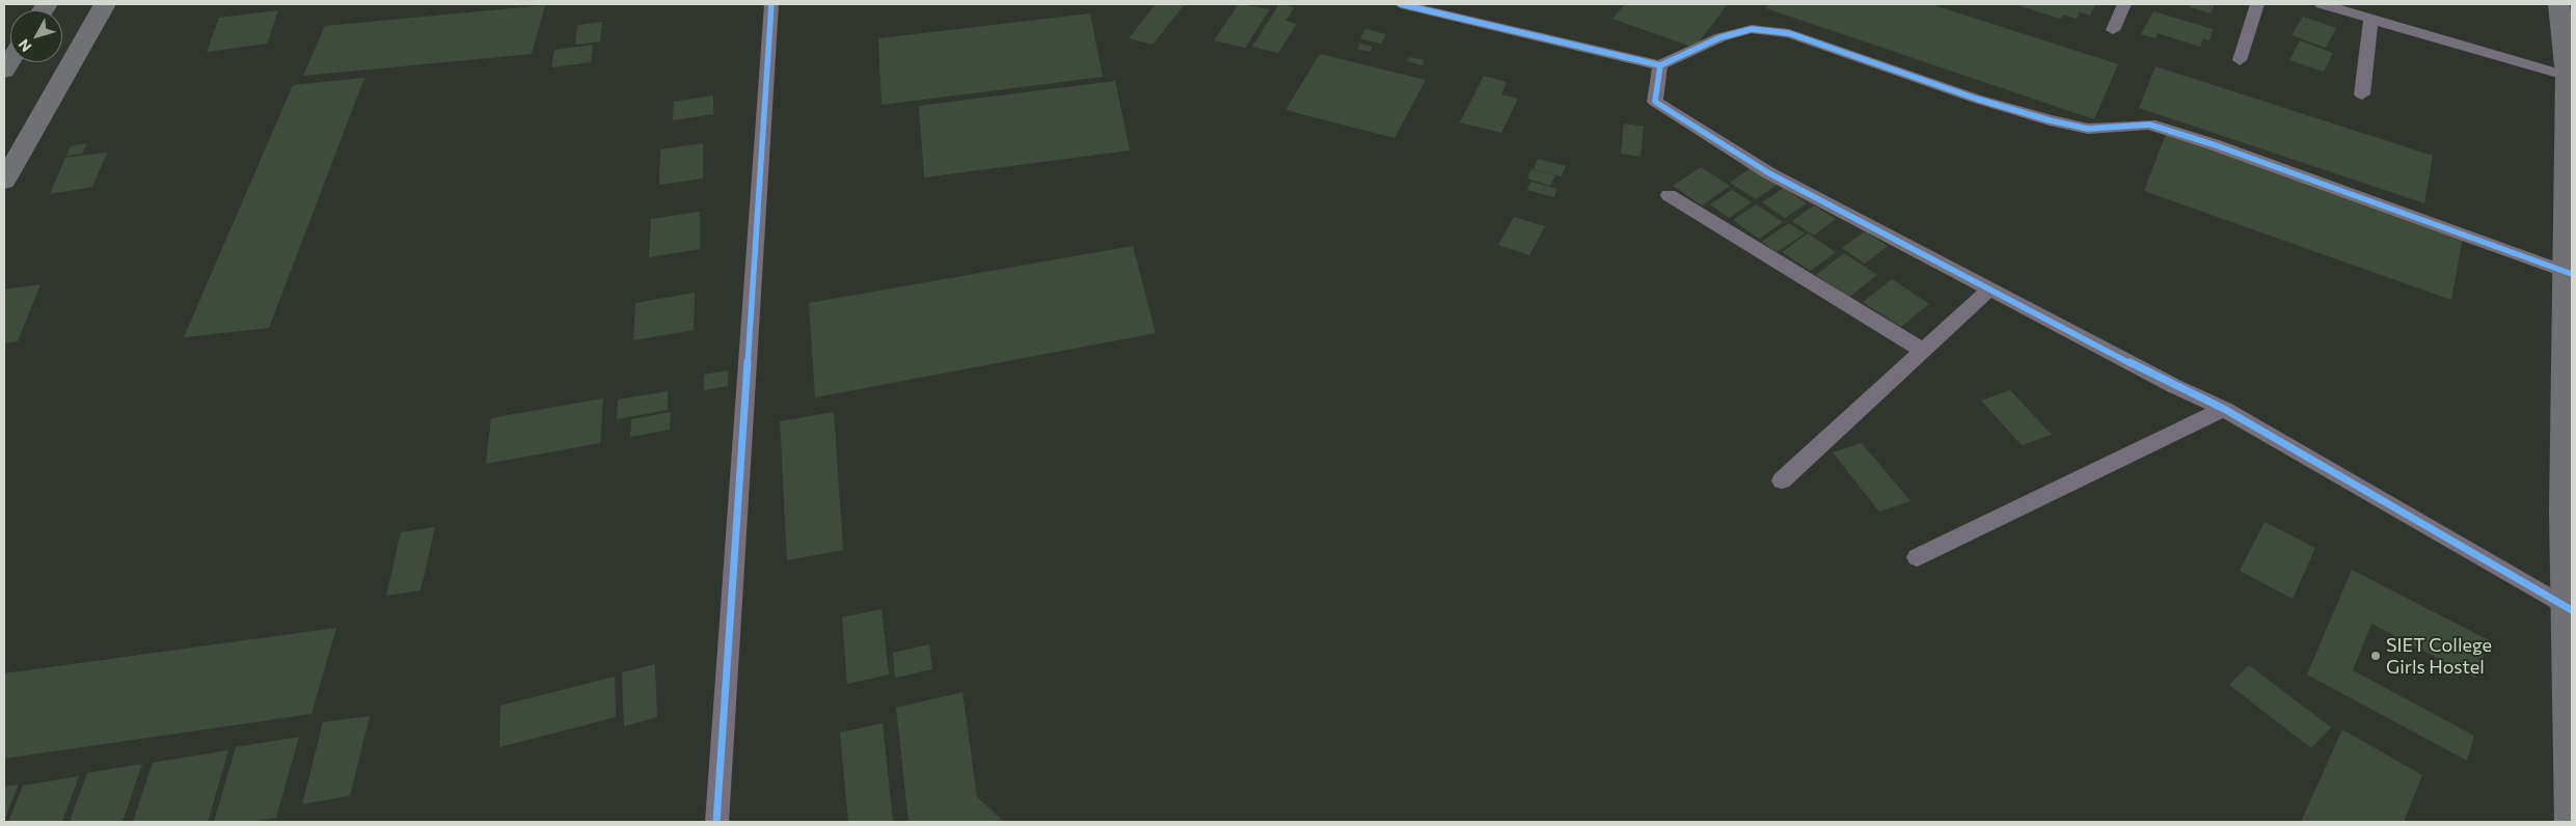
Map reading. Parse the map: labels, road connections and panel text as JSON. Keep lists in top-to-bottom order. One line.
{"places":["SIET College Girls Hostel"],"north":"bottom left"}
